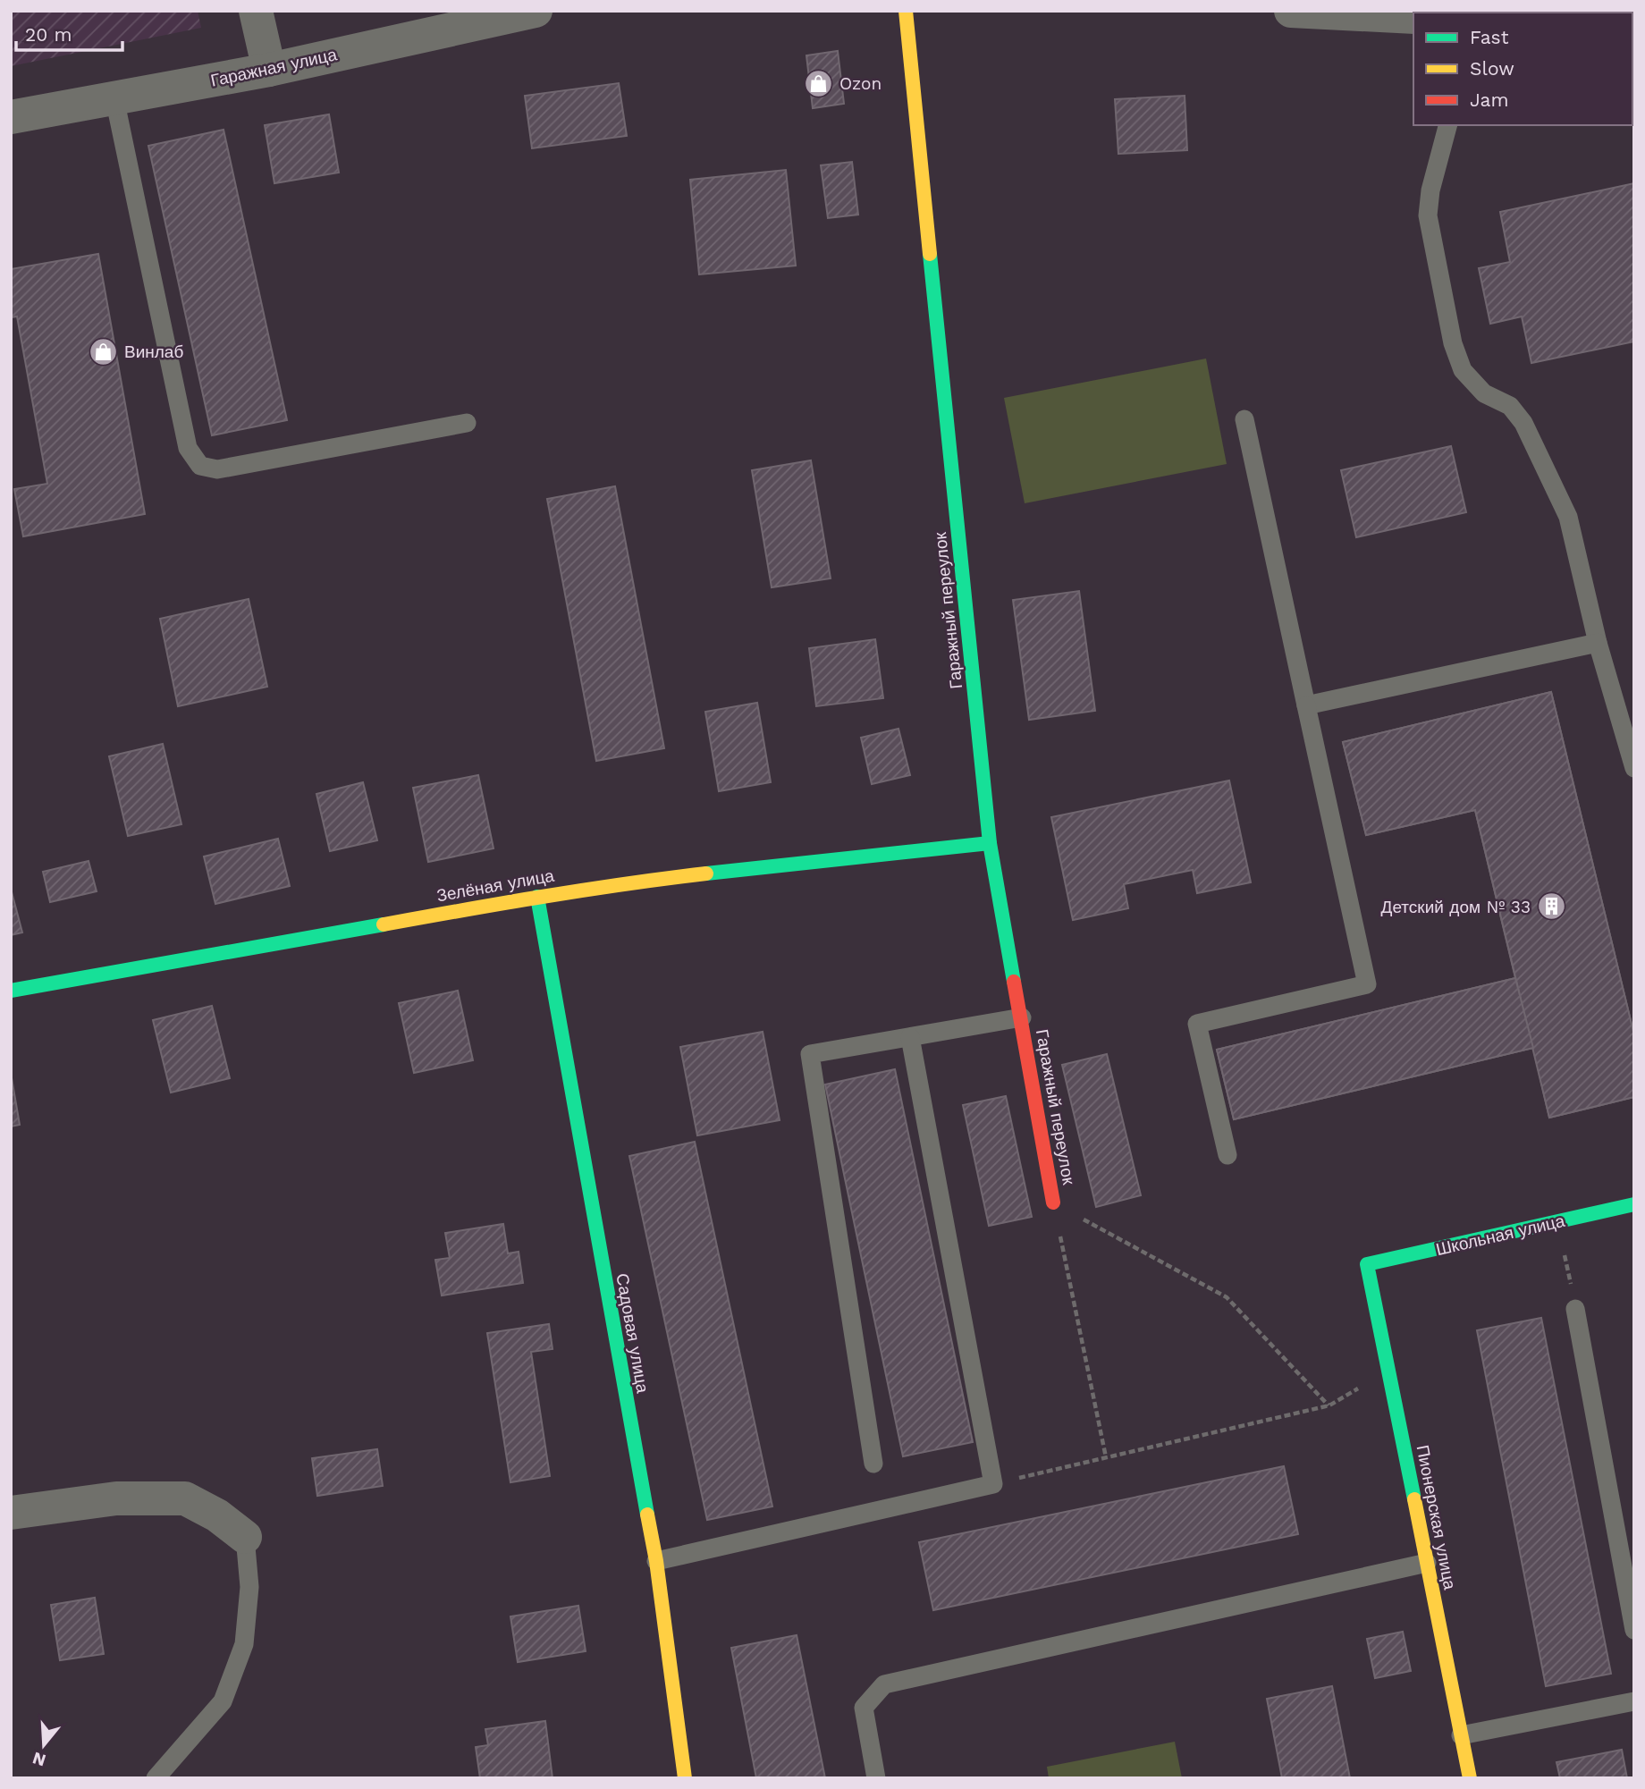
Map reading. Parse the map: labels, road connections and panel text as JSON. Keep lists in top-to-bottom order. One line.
{"streets":{"street":["Гаражная улица","Гаражный переулок","Зелёная улица","Школьная улица","Садовая улица","Пионерская улица"]},"crossings":[["Гаражный переулок","Зелёная улица"],["Зелёная улица","Садовая улица"],["Школьная улица","Пионерская улица"]],"places":{"shop":["Ozon","Винлаб"],"building":["Детский дом № 33"]},"legend":["Fast","Slow","Jam"],"scale_bar":"20 m","north":"bottom"}
